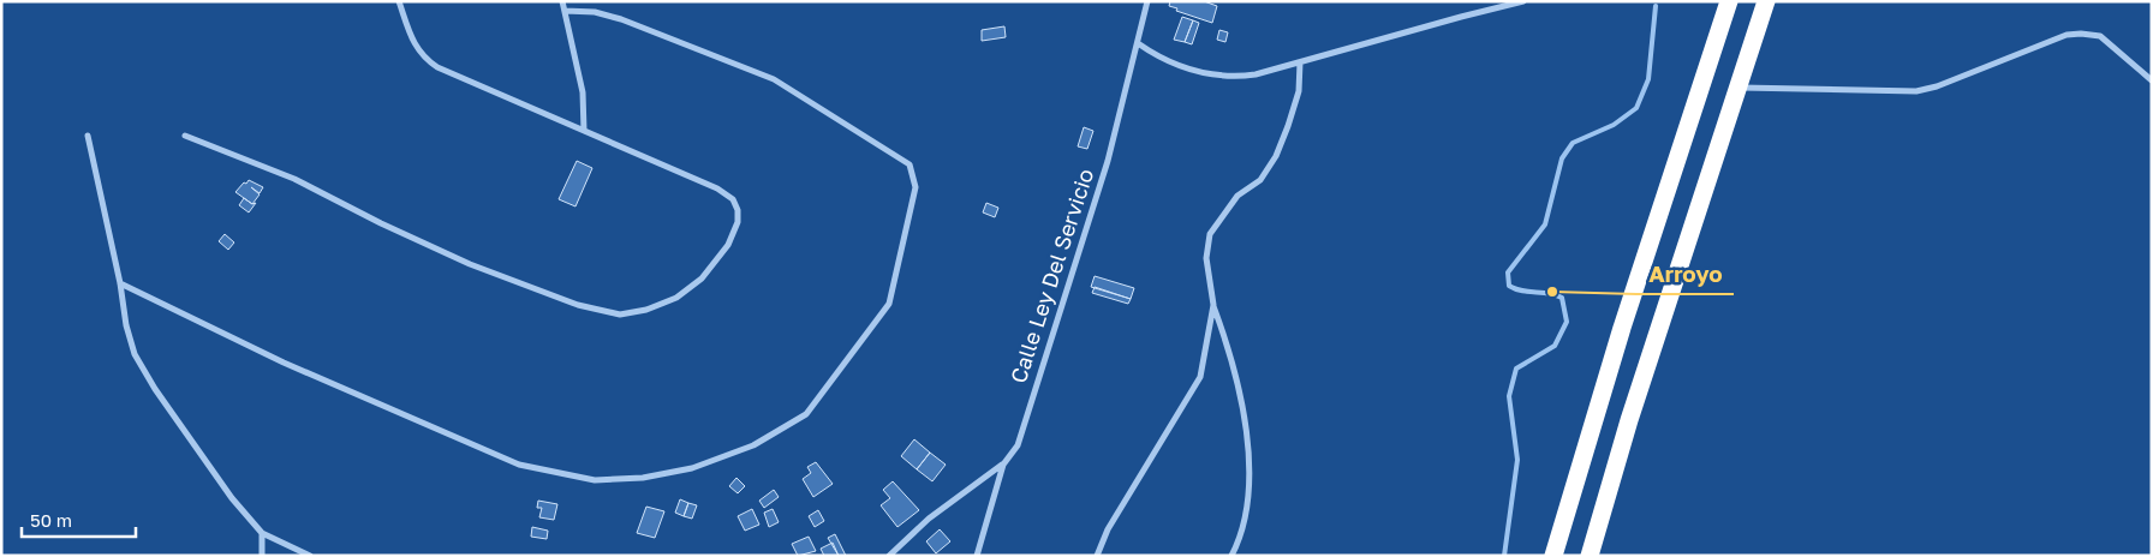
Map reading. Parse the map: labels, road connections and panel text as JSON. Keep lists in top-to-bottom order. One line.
{"streets":{"street":["Calle Ley Del Servicio"]},"places":["Arroyo"],"scale_bar":"50 m"}
